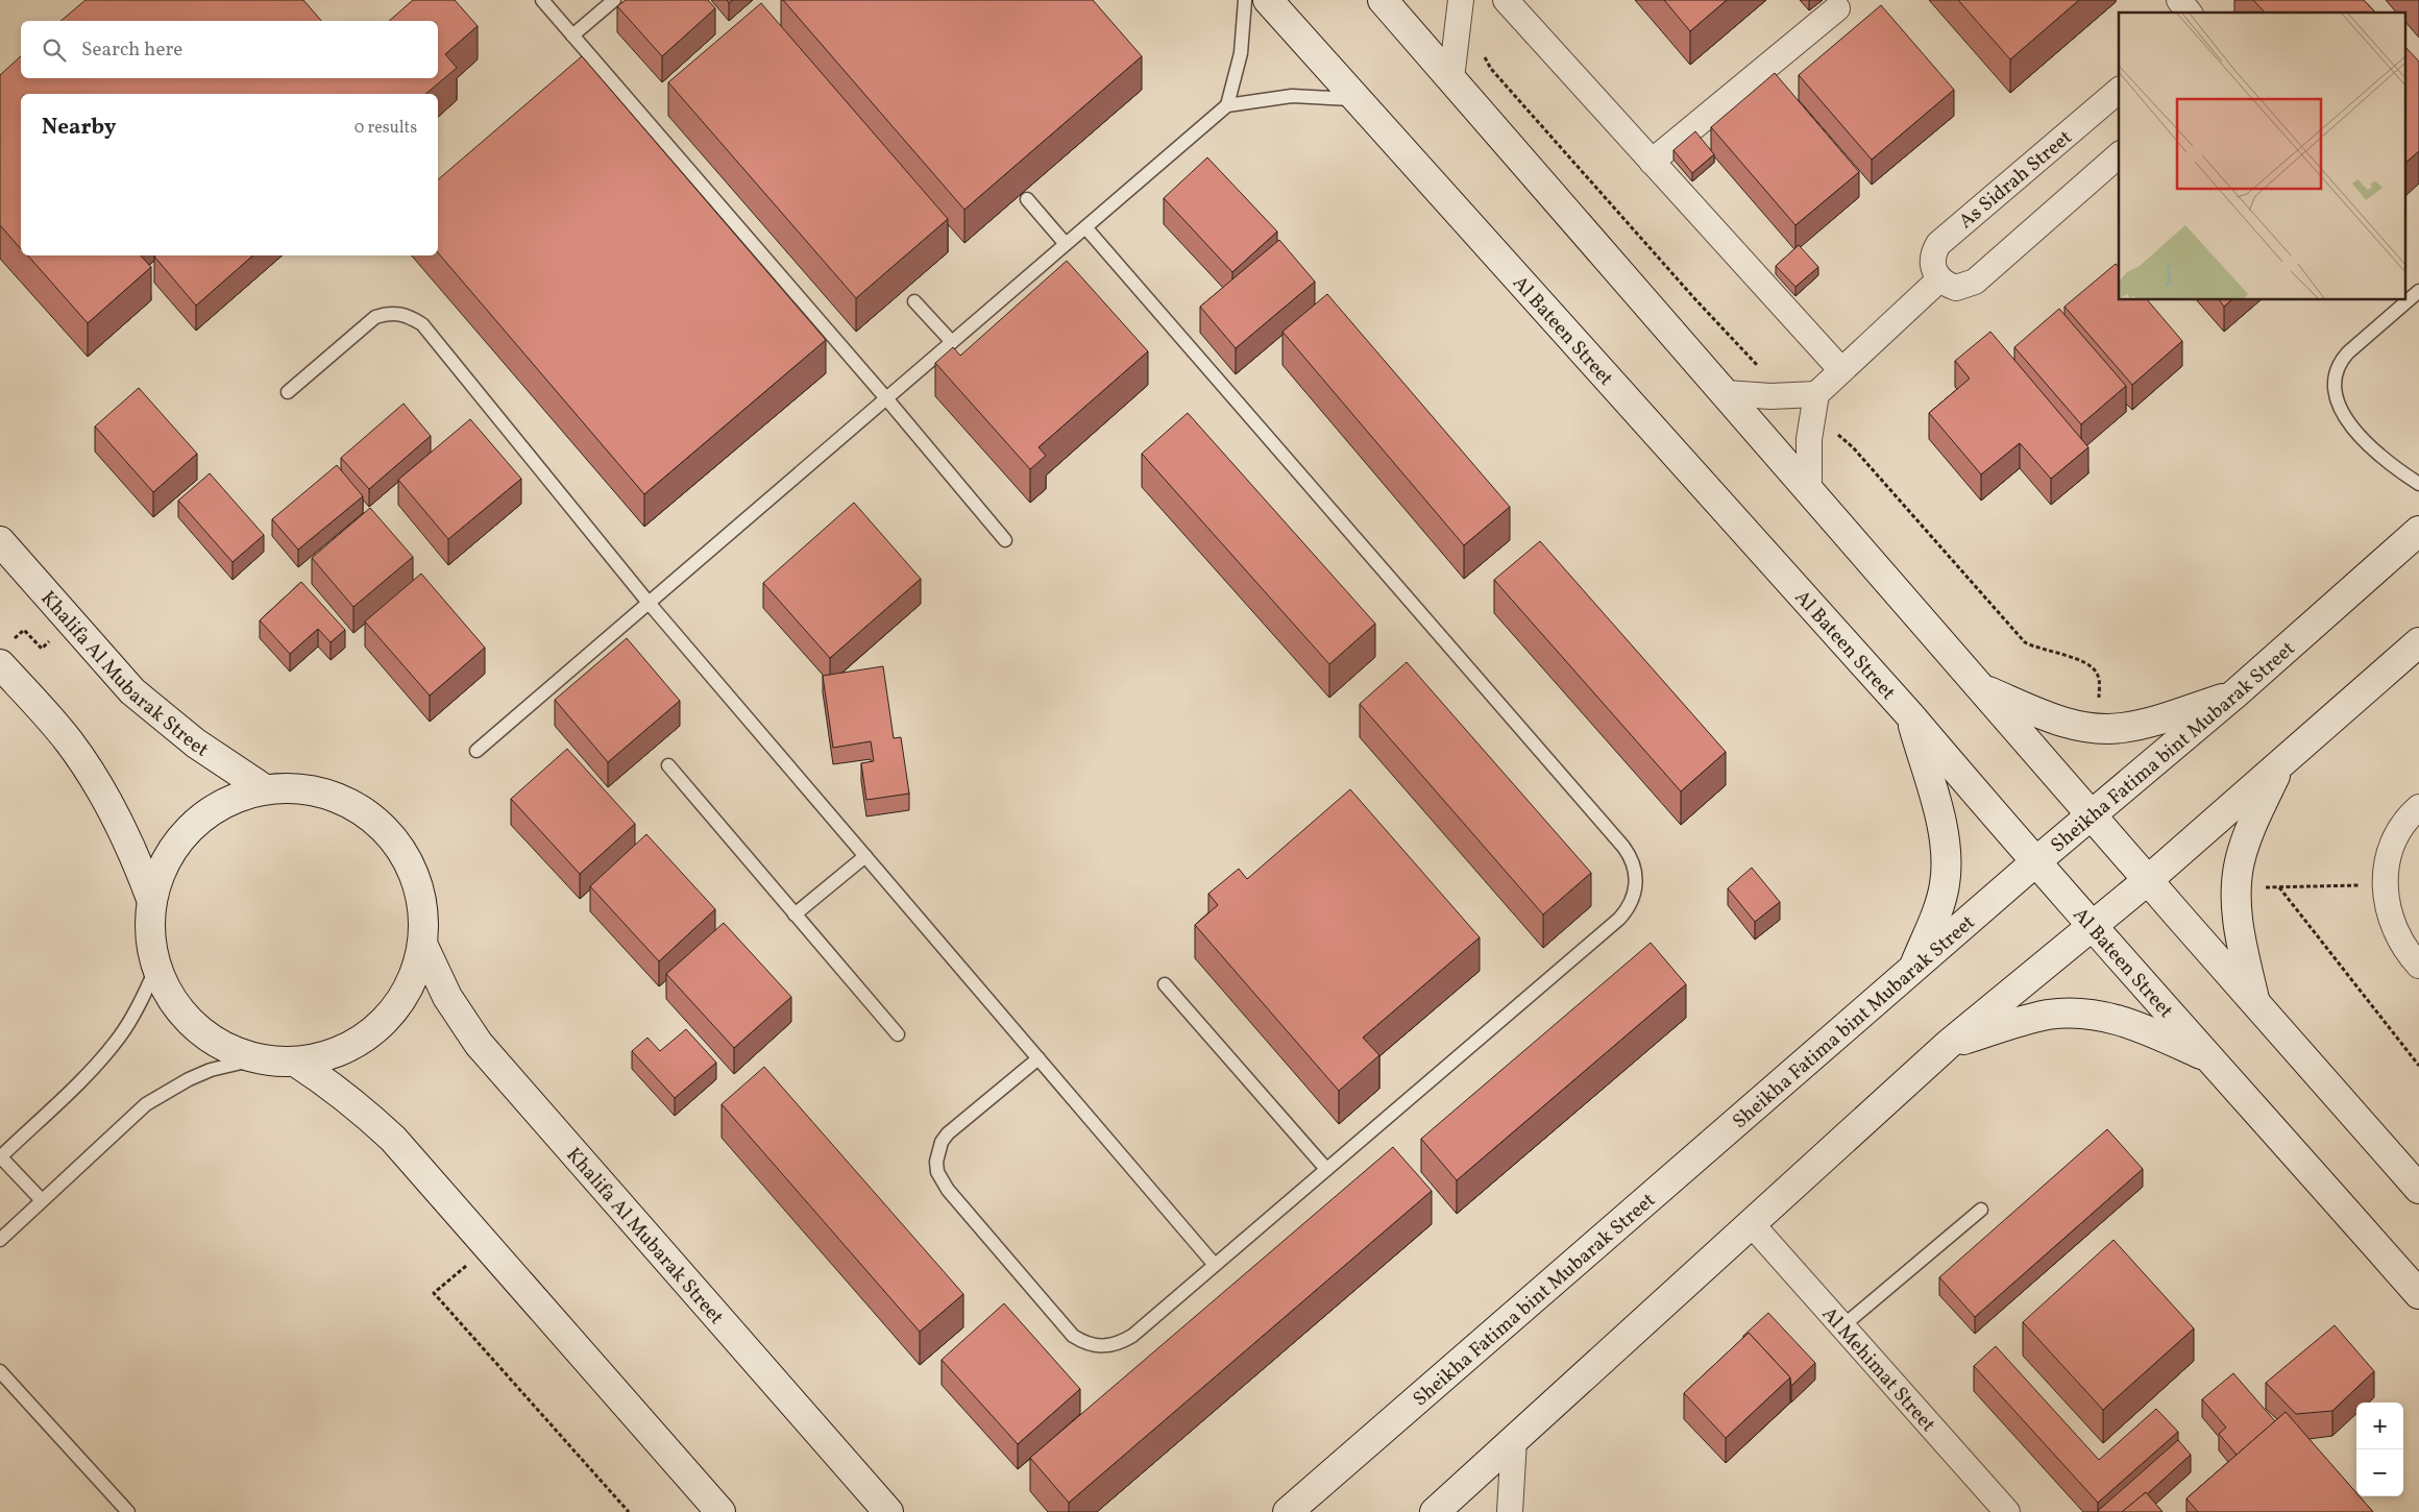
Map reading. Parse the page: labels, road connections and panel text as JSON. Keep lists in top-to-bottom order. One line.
{"streets":{"main road":["Al Bateen Street","Khalifa Al Mubarak Street","Sheikha Fatima bint Mubarak Street"],"street":["As Sidrah Street","Al Mehimat Street"]},"crossings":[["Al Bateen Street","Sheikha Fatima bint Mubarak Street"]],"page":{"search":"Search here","heading":["Nearby","0 results"],"map_buttons":["+","−"]}}
